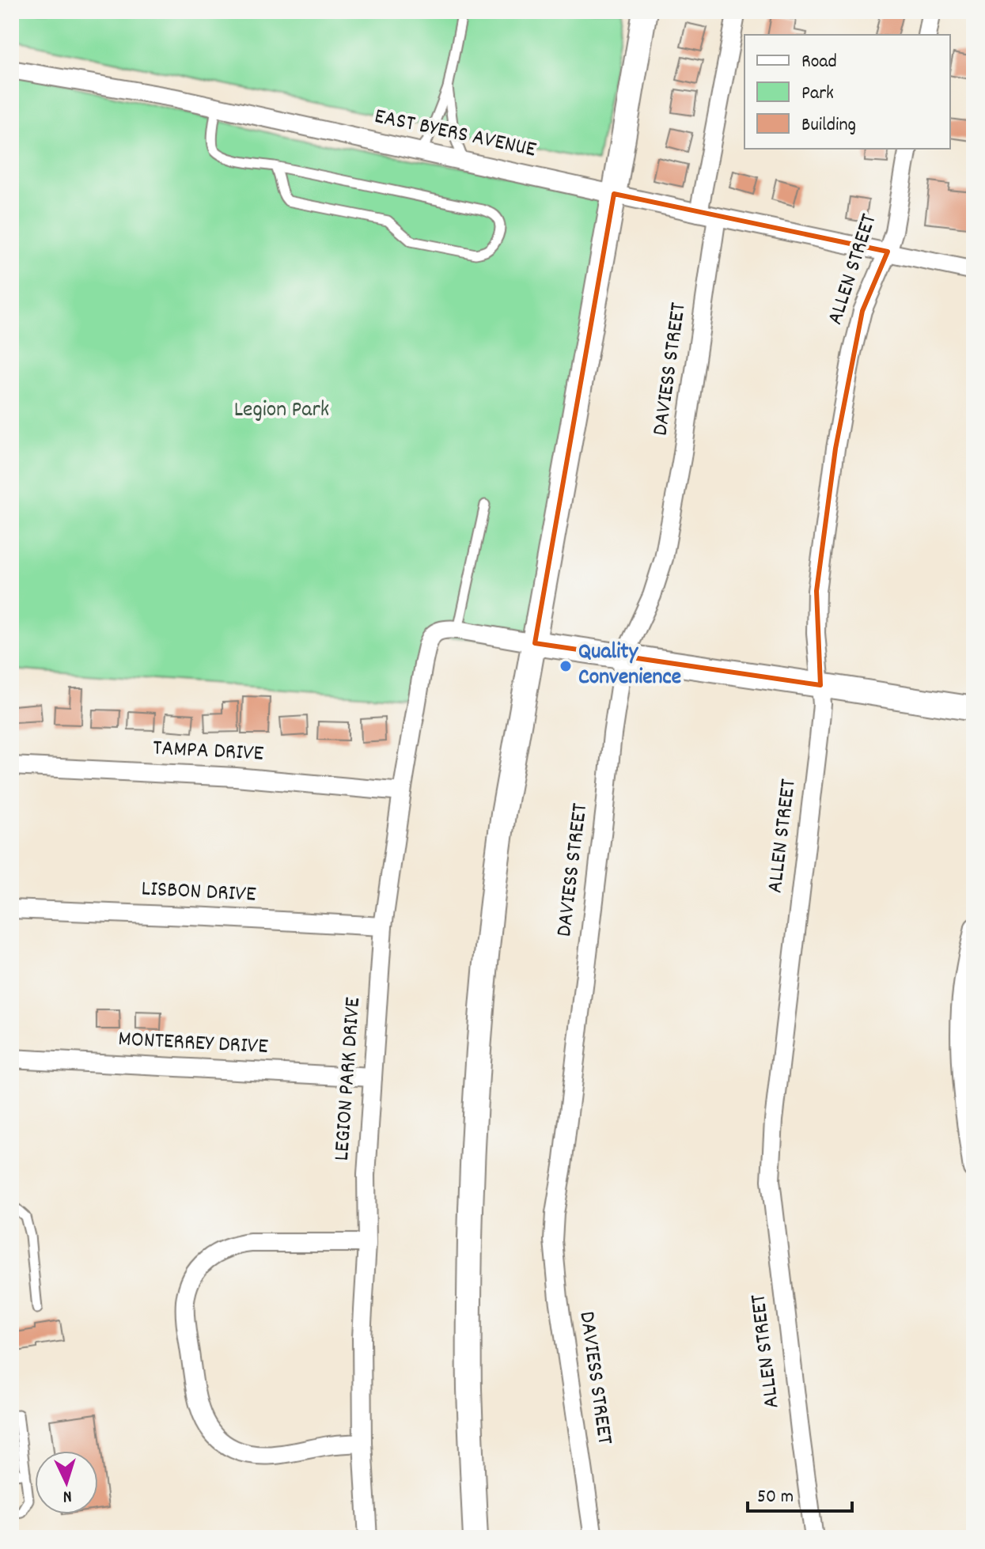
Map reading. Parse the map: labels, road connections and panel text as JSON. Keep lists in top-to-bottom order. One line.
{"streets":{"street":["EAST BYERS AVENUE","ALLEN STREET","DAVIESS STREET","TAMPA DRIVE","LISBON DRIVE","MONTERREY DRIVE","LEGION PARK DRIVE"]},"crossings":[["EAST BYERS AVENUE","ALLEN STREET"],["EAST BYERS AVENUE","DAVIESS STREET"],["TAMPA DRIVE","LEGION PARK DRIVE"],["LISBON DRIVE","LEGION PARK DRIVE"],["MONTERREY DRIVE","LEGION PARK DRIVE"]],"parks":["Legion Park"],"places":["Quality Convenience"],"legend":["Road","Park","Building"],"scale_bar":"50 m","north":"bottom"}
